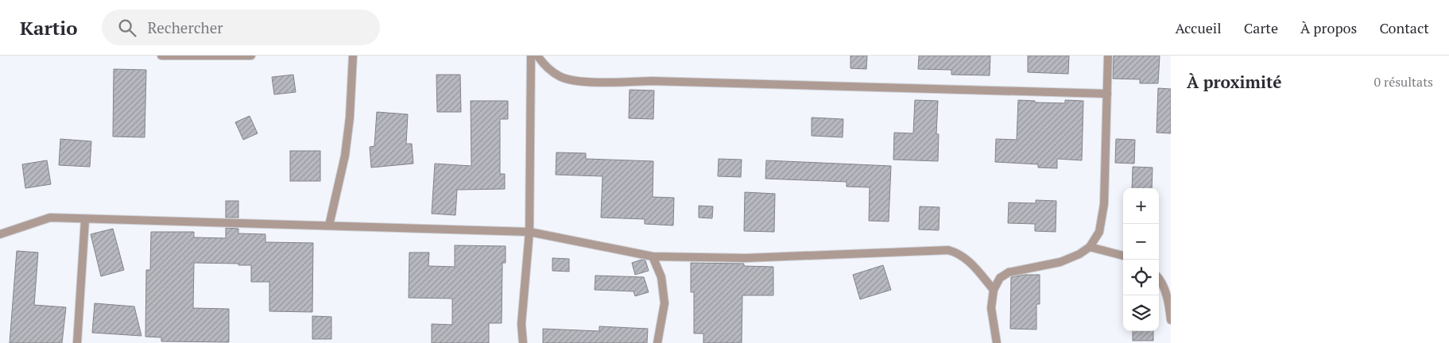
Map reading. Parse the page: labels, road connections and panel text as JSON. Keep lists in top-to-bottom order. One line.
{"page":{"header":"Kartio","search":"Rechercher","nav":["Accueil","Carte","À propos","Contact"],"heading":["À proximité","0 résultats"],"map_buttons":["+","−"]}}
